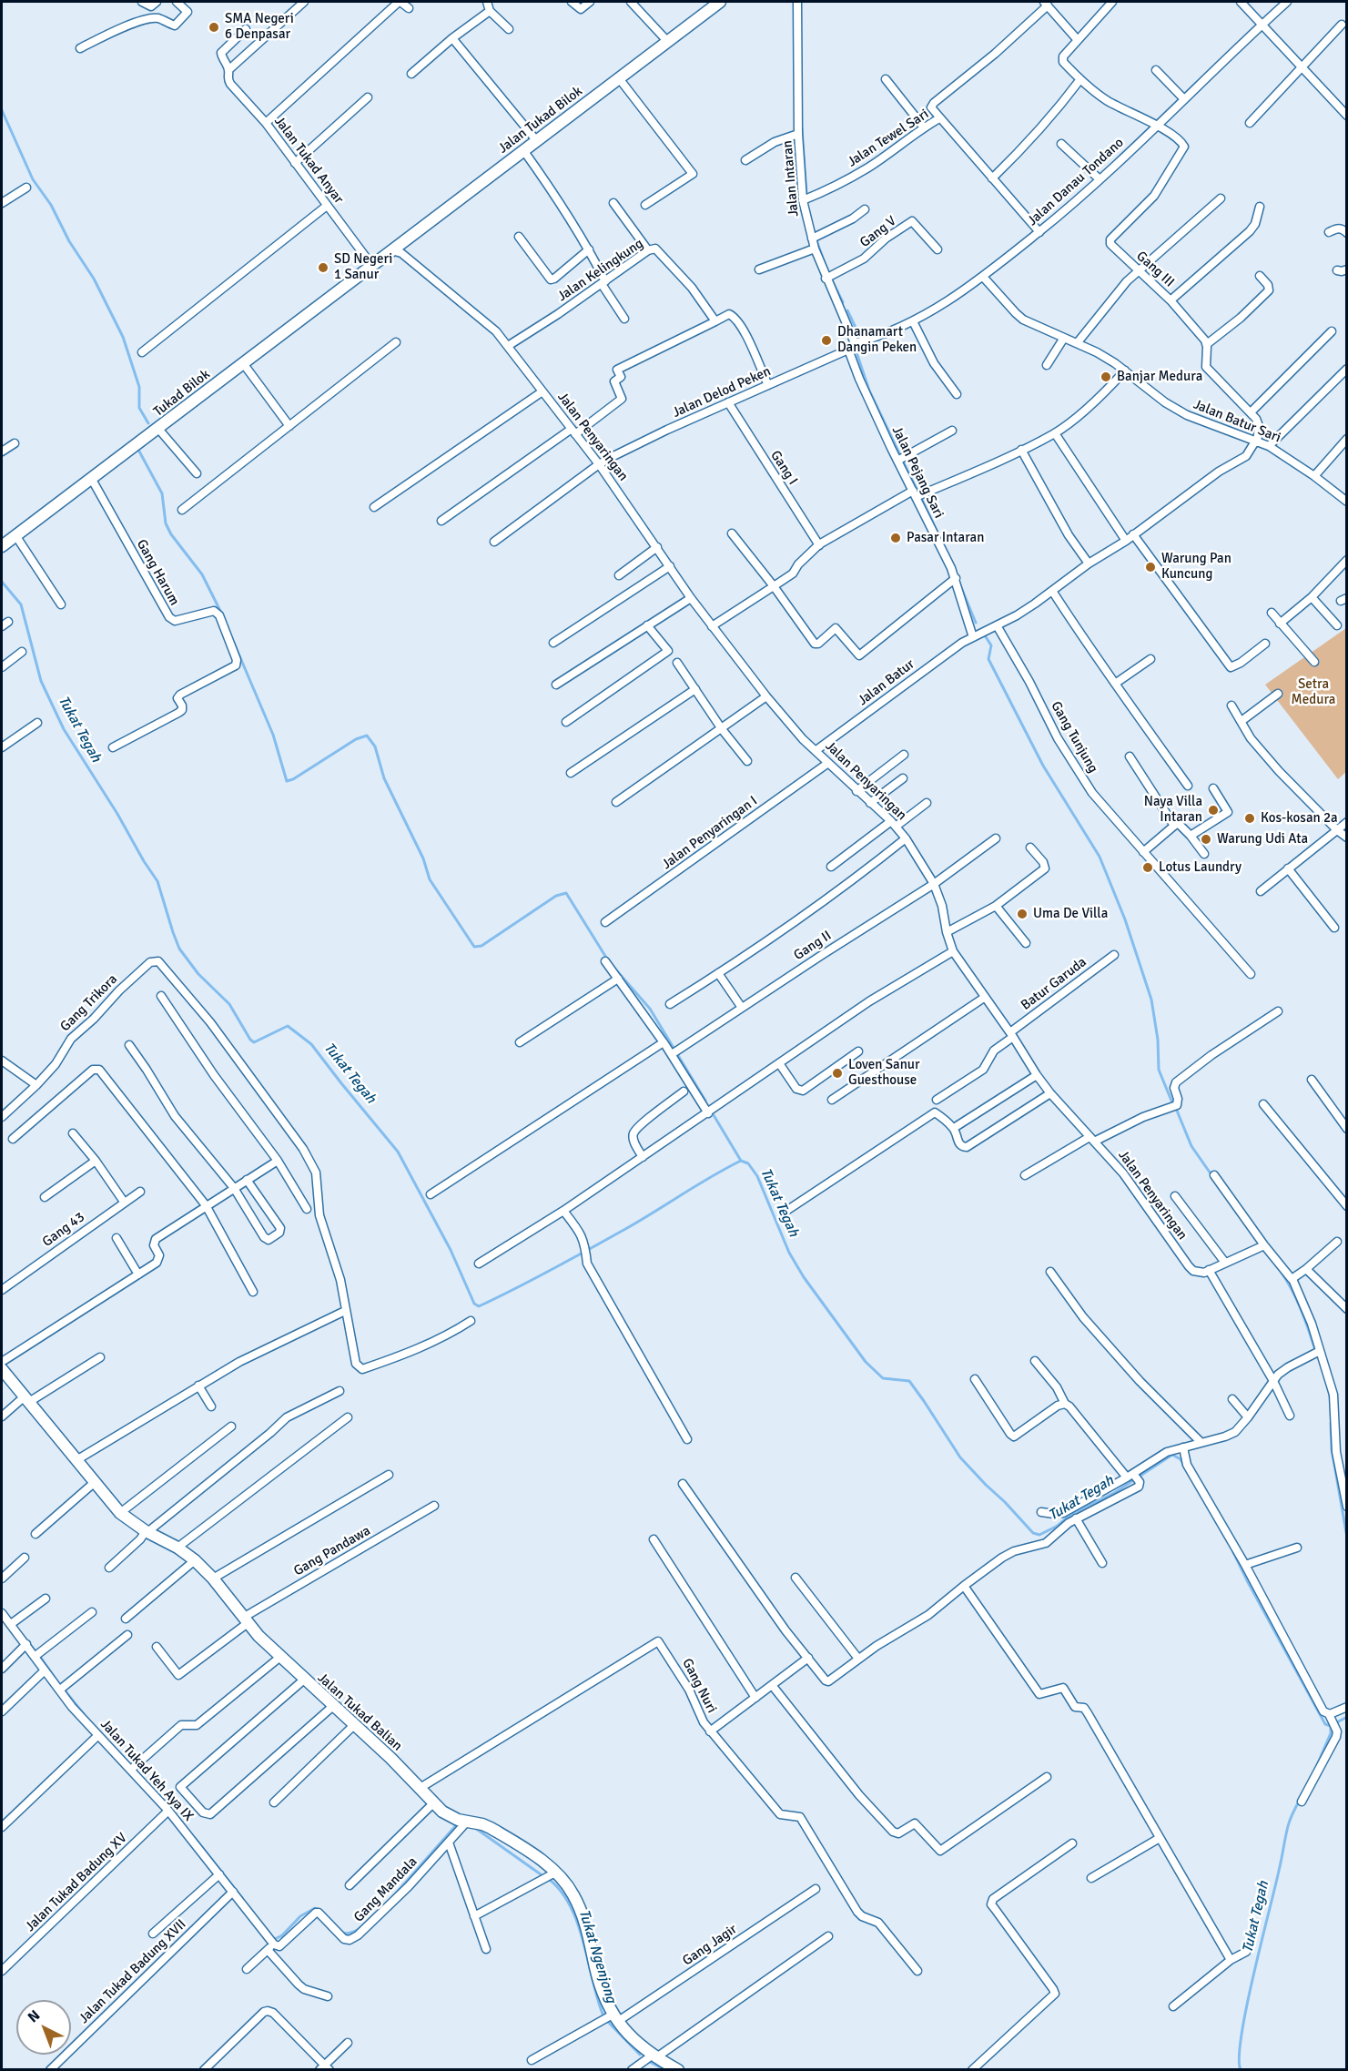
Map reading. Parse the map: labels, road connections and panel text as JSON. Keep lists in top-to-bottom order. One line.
{"streets":{"street":["Jalan Tukad Bilok","Jalan Tewel Sari","Jalan Tukad Anyar","Jalan Intaran","Jalan Danau Tondano","Gang V","Gang III","Jalan Kelingkung","Jalan Delod Peken","Tukad Bilok","Jalan Batur Sari","Jalan Penyaringan","Gang I","Jalan Pejang Sari","Gang Harum","Jalan Batur","Gang Tunjung","Jalan Penyaringan I","Gang II","Batur Garuda","Gang Trikora","Gang 43","Gang Pandawa","Gang Nuri","Jalan Tukad Balian","Jalan Tukad Yeh Aya IX","Jalan Tukad Badung XV","Gang Mandala","Gang Jagir","Jalan Tukad Badung XVII"]},"crossings":[["Jalan Tukad Bilok","Jalan Tukad Anyar"],["Jalan Tukad Bilok","Tukad Bilok"],["Jalan Tukad Bilok","Jalan Penyaringan"],["Jalan Tewel Sari","Jalan Intaran"],["Jalan Tewel Sari","Jalan Danau Tondano"],["Jalan Tukad Anyar","Tukad Bilok"],["Jalan Intaran","Jalan Danau Tondano"],["Jalan Intaran","Gang V"],["Jalan Intaran","Jalan Delod Peken"],["Jalan Intaran","Jalan Pejang Sari"],["Jalan Danau Tondano","Gang III"],["Jalan Danau Tondano","Jalan Delod Peken"],["Jalan Danau Tondano","Jalan Batur Sari"],["Jalan Danau Tondano","Jalan Pejang Sari"],["Jalan Kelingkung","Jalan Penyaringan"],["Jalan Delod Peken","Jalan Penyaringan"],["Jalan Delod Peken","Gang I"],["Jalan Delod Peken","Jalan Pejang Sari"],["Tukad Bilok","Gang Harum"],["Jalan Batur Sari","Jalan Batur"],["Jalan Penyaringan","Jalan Batur"],["Jalan Penyaringan","Jalan Penyaringan I"],["Jalan Penyaringan","Gang II"],["Jalan Penyaringan","Batur Garuda"],["Jalan Pejang Sari","Jalan Batur"],["Jalan Batur","Gang Tunjung"],["Gang Pandawa","Jalan Tukad Balian"],["Gang Nuri","Jalan Tukad Balian"],["Jalan Tukad Balian","Gang Mandala"],["Jalan Tukad Balian","Gang Jagir"],["Jalan Tukad Yeh Aya IX","Jalan Tukad Badung XV"],["Jalan Tukad Yeh Aya IX","Gang Mandala"],["Jalan Tukad Yeh Aya IX","Jalan Tukad Badung XVII"]],"water":["Tukat Tegah","Tukat Ngenjong"],"parks":["Setra Medura"],"places":["SMA Negeri 6 Denpasar","SD Negeri 1 Sanur","Dhanamart Dangin Peken","Banjar Medura","Pasar Intaran","Warung Pan Kuncung","Naya Villa Intaran","Kos-kosan 2a","Warung Udi Ata","Lotus Laundry","Uma De Villa","Loven Sanur Guesthouse"],"north":"top left"}
